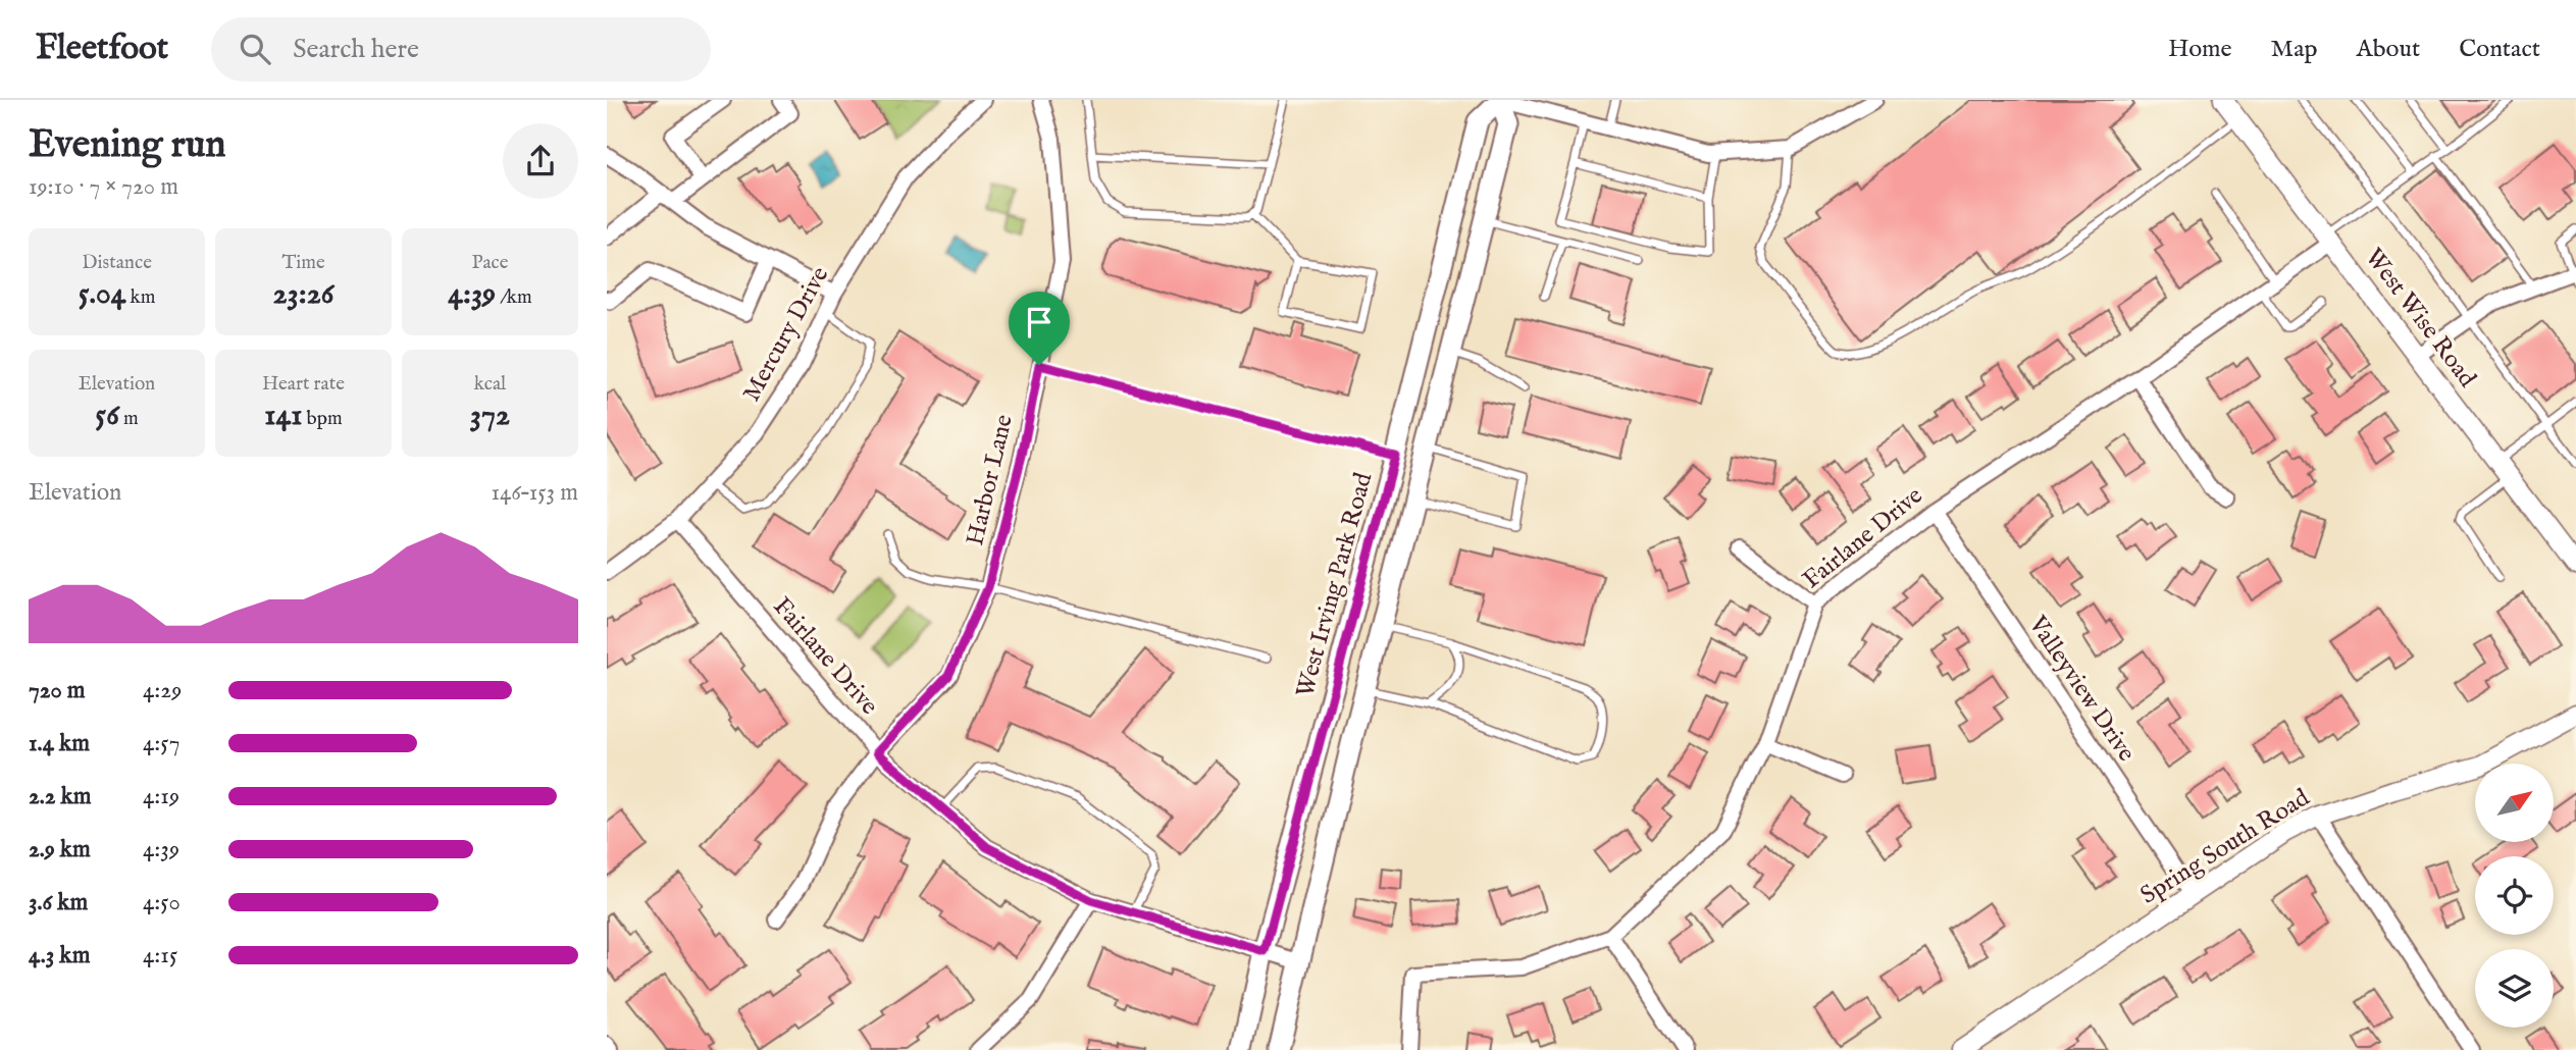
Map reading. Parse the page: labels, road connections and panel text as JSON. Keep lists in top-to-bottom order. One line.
{"streets":{"main road":["West Irving Park Road"],"street":["West Wise Road","Mercury Drive","Harbor Lane","Fairlane Drive","Valleyview Drive","Spring South Road"]},"crossings":[["West Wise Road","Fairlane Drive"],["Mercury Drive","Fairlane Drive"],["Harbor Lane","Fairlane Drive"],["Fairlane Drive","West Irving Park Road"],["Fairlane Drive","Valleyview Drive"],["Valleyview Drive","Spring South Road"]],"north":"top right","page":{"header":"Fleetfoot","search":"Search here","nav":["Home","Map","About","Contact"],"heading":["Evening run","19:10 · 7 × 720 m"],"stats":[["Distance","5.04 km"],["Time","23:26"],["Pace","4:39 /km"],["Elevation","56 m"],["Heart rate","141 bpm"],["kcal","372"]],"chart":["Elevation","146–153 m"],"list":[{"name":"720 m","note":"4:29"},{"name":"1.4 km","note":"4:57"},{"name":"2.2 km","note":"4:19"},{"name":"2.9 km","note":"4:39"},{"name":"3.6 km","note":"4:50"},{"name":"4.3 km","note":"4:15"}]}}
